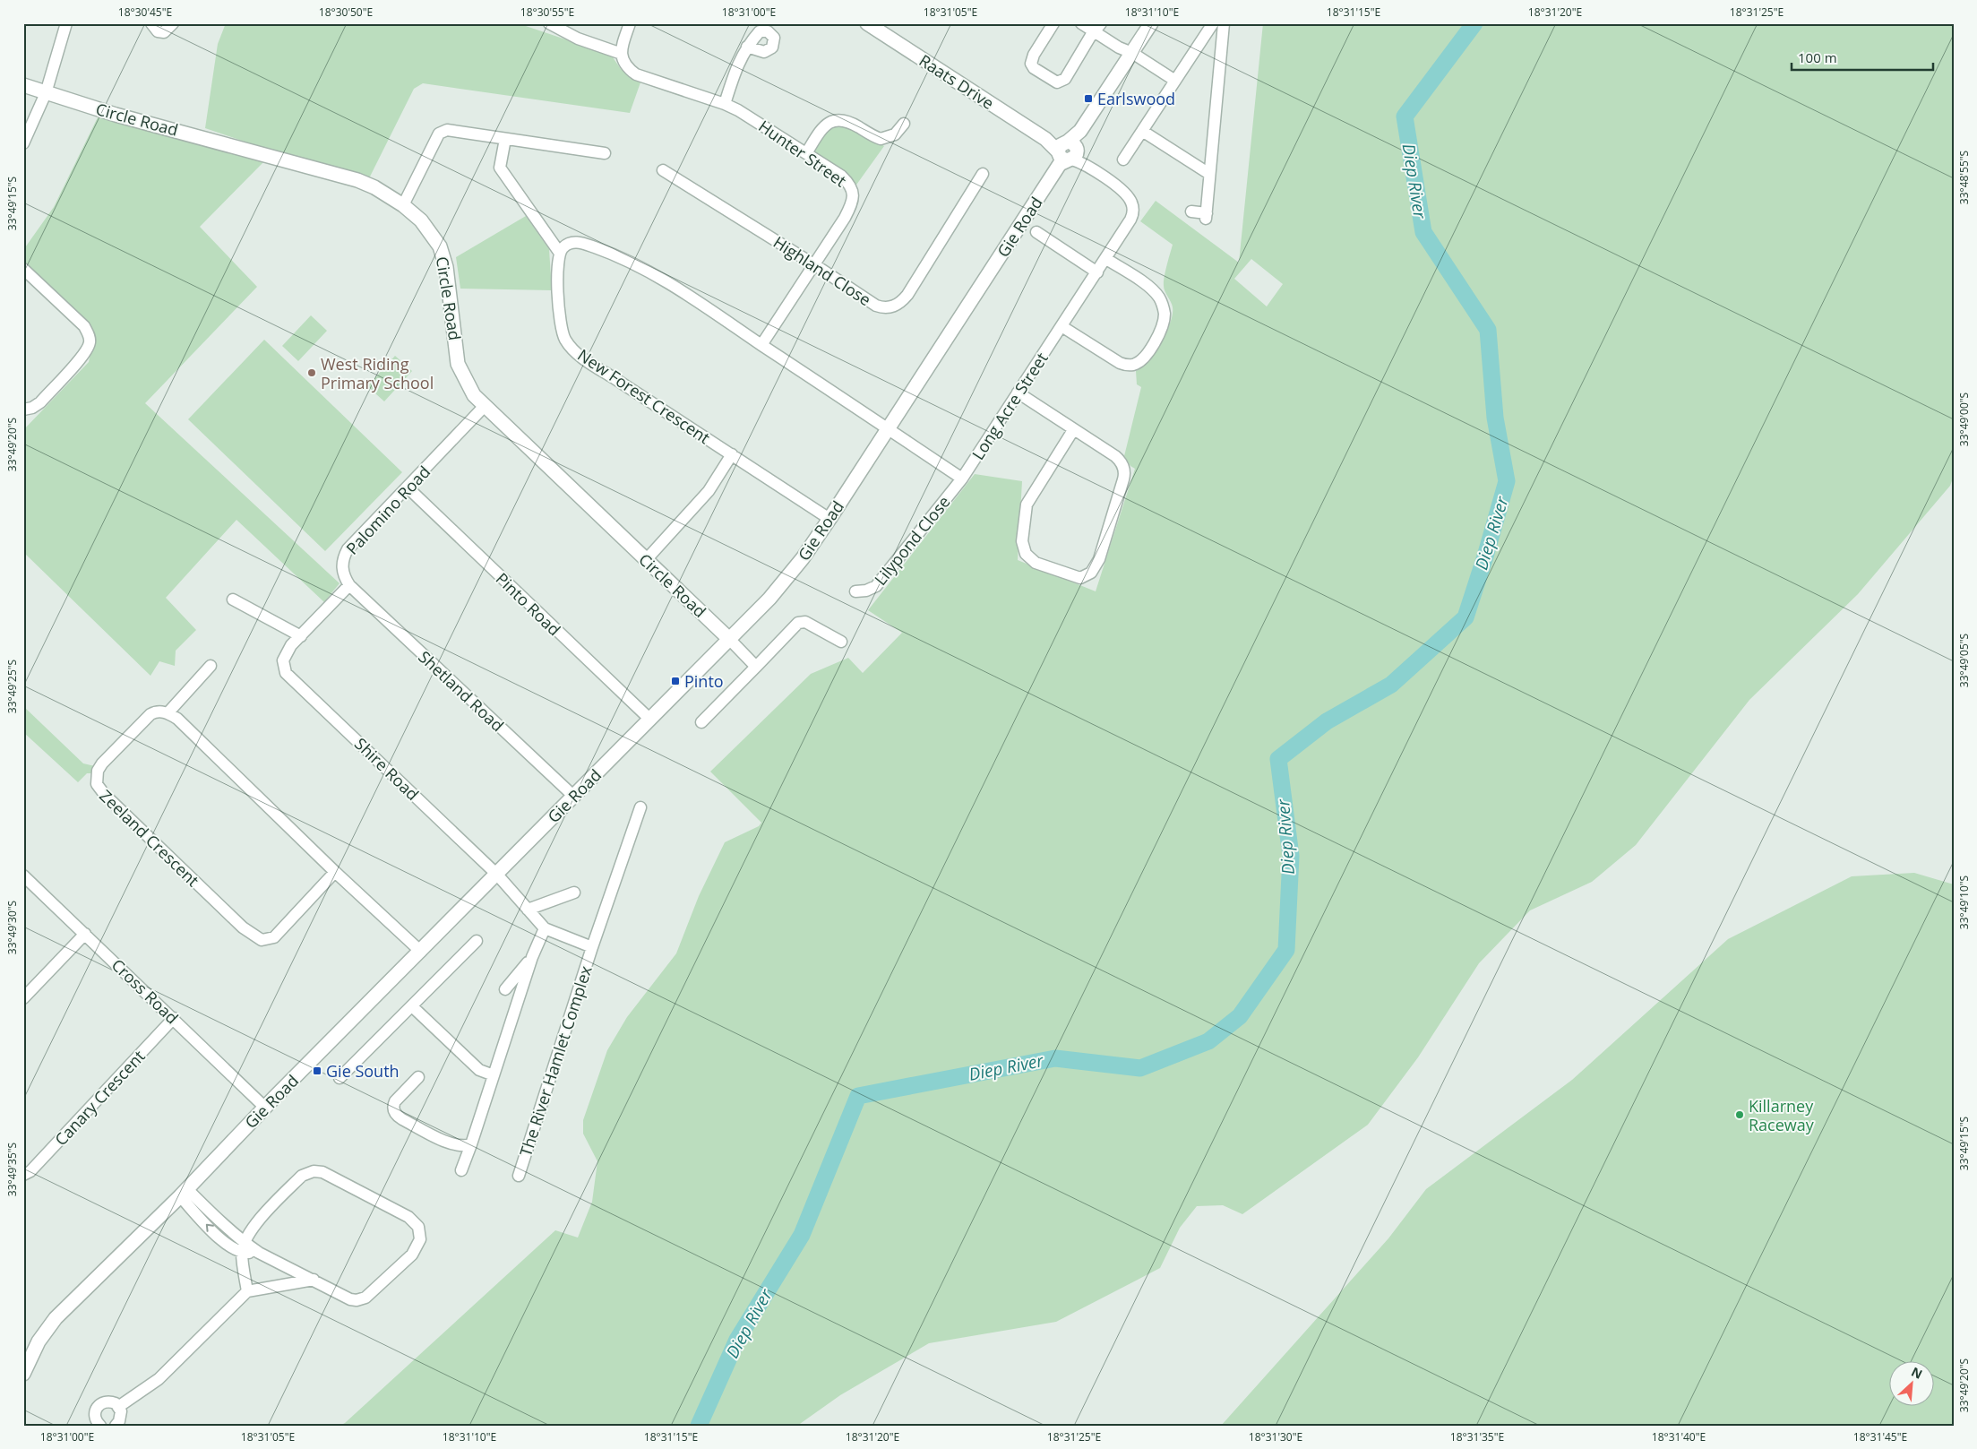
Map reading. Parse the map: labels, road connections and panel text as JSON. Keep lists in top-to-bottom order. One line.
{"streets":{"street":["Raats Drive","Circle Road","Hunter Street","Gie Road","Highland Close","New Forest Crescent","Long Acre Street","Palomino Road","Lilypond Close","Pinto Road","Shetland Road","Shire Road","Zeeland Crescent","Cross Road","The River Hamlet Complex","Canary Crescent"]},"crossings":[["Raats Drive","Gie Road"],["Raats Drive","Long Acre Street"],["Circle Road","Gie Road"],["Circle Road","Palomino Road"],["Hunter Street","Highland Close"],["Gie Road","New Forest Crescent"],["Gie Road","Long Acre Street"],["Gie Road","Pinto Road"],["Gie Road","Shetland Road"],["Gie Road","Shire Road"],["Gie Road","Cross Road"],["Gie Road","The River Hamlet Complex"],["Long Acre Street","Lilypond Close"],["Palomino Road","Pinto Road"],["Palomino Road","Shetland Road"],["Shire Road","The River Hamlet Complex"],["Cross Road","Canary Crescent"]],"water":["Diep River"],"places":{"transit":["Earlswood","Pinto","Gie South"],"other":["West Riding Primary School","Killarney Raceway"]},"scale_bar":"100 m","north":"top right","coordinates":["18°30'45\"E","18°30'50\"E","18°30'55\"E","18°31'00\"E","18°31'05\"E","18°31'10\"E","18°31'15\"E","18°31'20\"E","18°31'25\"E","33°48'55\"S","33°49'15\"S","33°49'00\"S","33°49'20\"S","33°49'05\"S","33°49'25\"S","33°49'10\"S","33°49'30\"S","33°49'35\"S","18°31'30\"E","18°31'35\"E","18°31'40\"E","18°31'45\"E"]}
